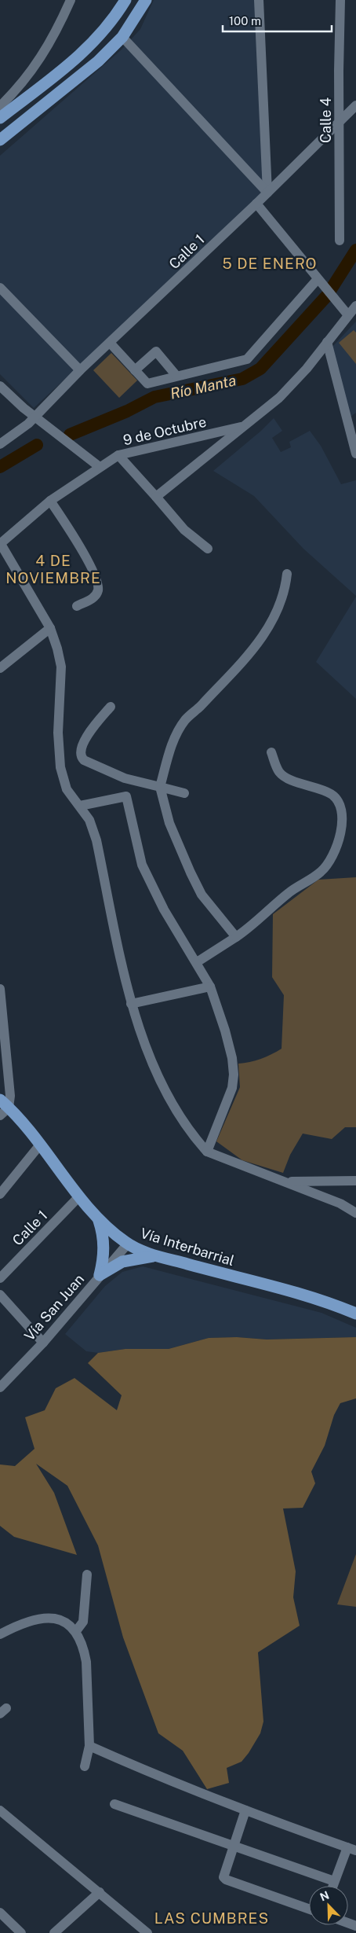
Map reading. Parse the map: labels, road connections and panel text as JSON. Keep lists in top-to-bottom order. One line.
{"streets":{"main road":["Vía Interbarrial"],"street":["Calle 4","Calle 1","9 de Octubre","Vía San Juan"]},"crossings":[["Calle 4","Calle 1"],["Calle 1","Vía Interbarrial"],["Vía Interbarrial","Vía San Juan"]],"districts":["5 DE ENERO","4 DE NOVIEMBRE","LAS CUMBRES"],"water":["Río Manta"],"scale_bar":"100 m","north":"top left"}
